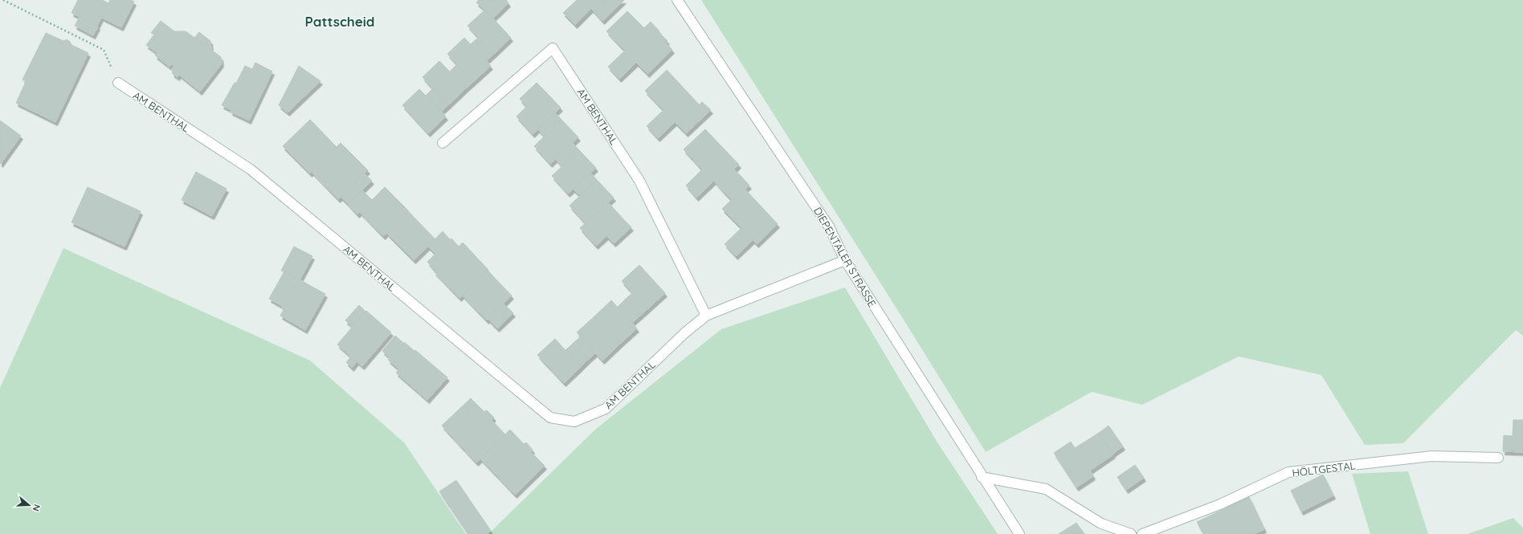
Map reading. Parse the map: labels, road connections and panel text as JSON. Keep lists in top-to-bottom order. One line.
{"streets":{"street":["AM BENTHAL","DIEPENTALER STRASSE","HÖLTGESTAL"]},"crossings":[["AM BENTHAL","DIEPENTALER STRASSE"]],"districts":["Pattscheid"],"north":"right"}
